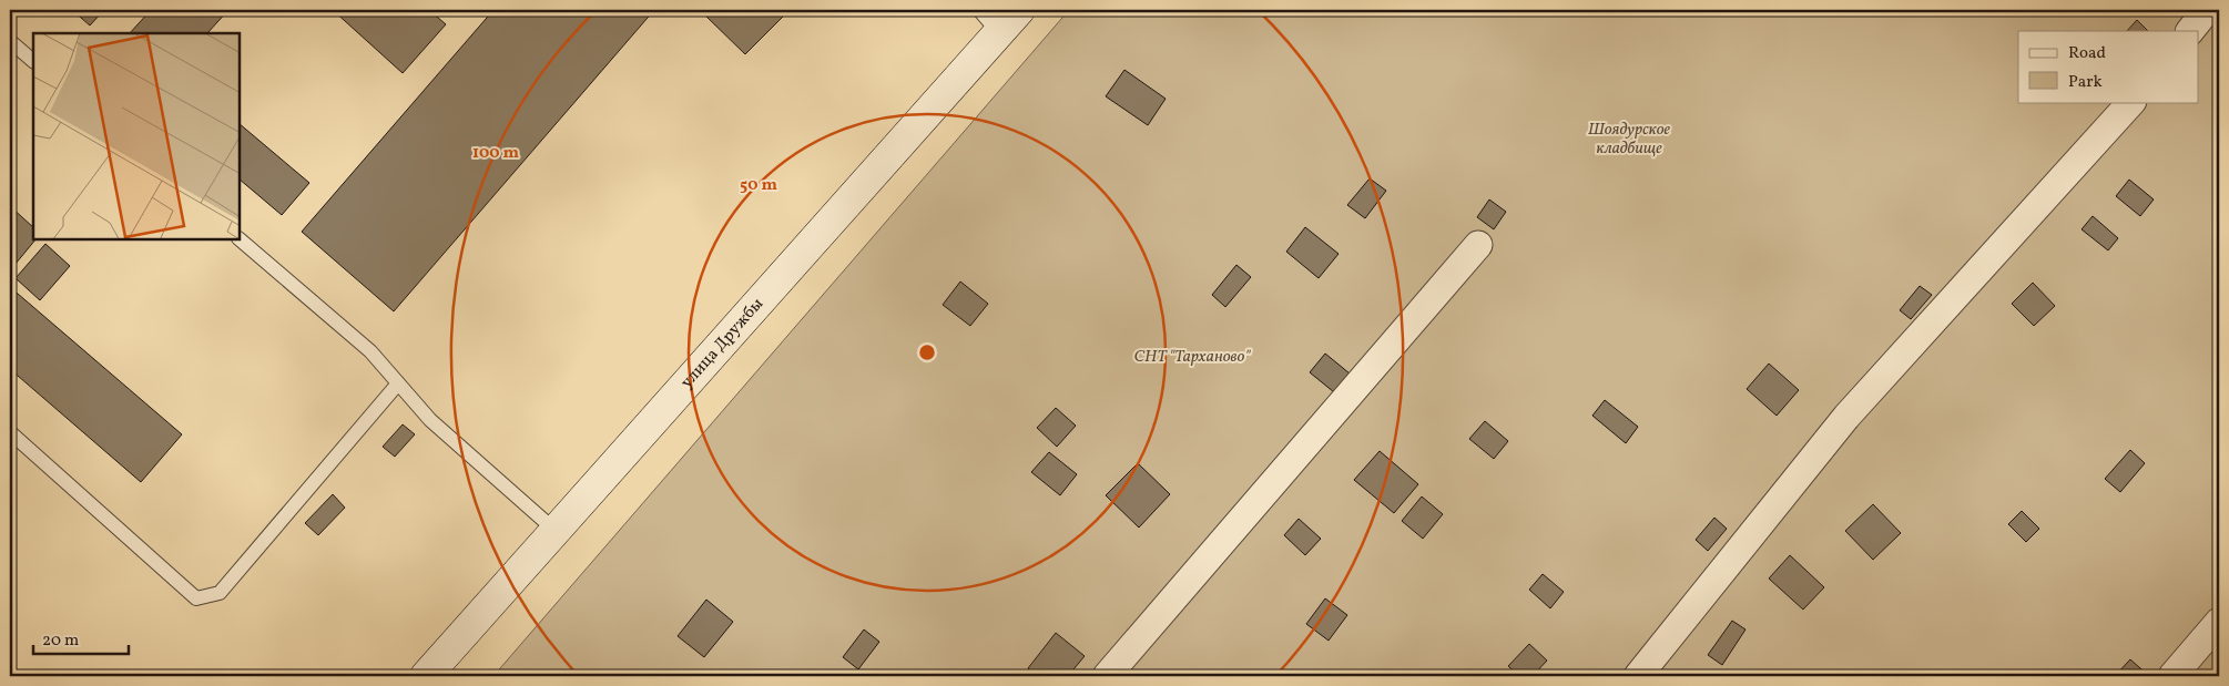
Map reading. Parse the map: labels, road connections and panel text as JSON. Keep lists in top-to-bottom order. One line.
{"streets":{"main road":["улица Дружбы"]},"parks":["Шоядурское кладбище","СНТ \"Тарханово\""],"legend":["Road","Park"],"scale_bar":"20 m","rings":["100 m","50 m"]}
